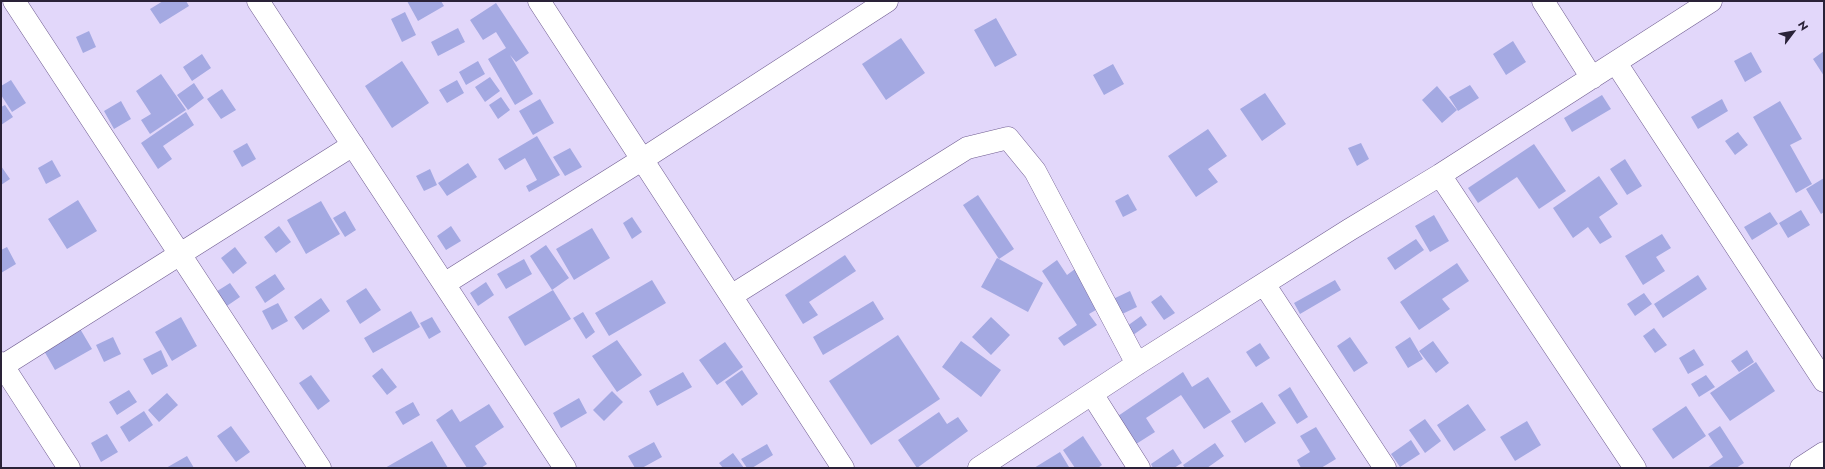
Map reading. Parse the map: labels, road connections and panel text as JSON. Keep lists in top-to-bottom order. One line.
{"north":"top right"}
